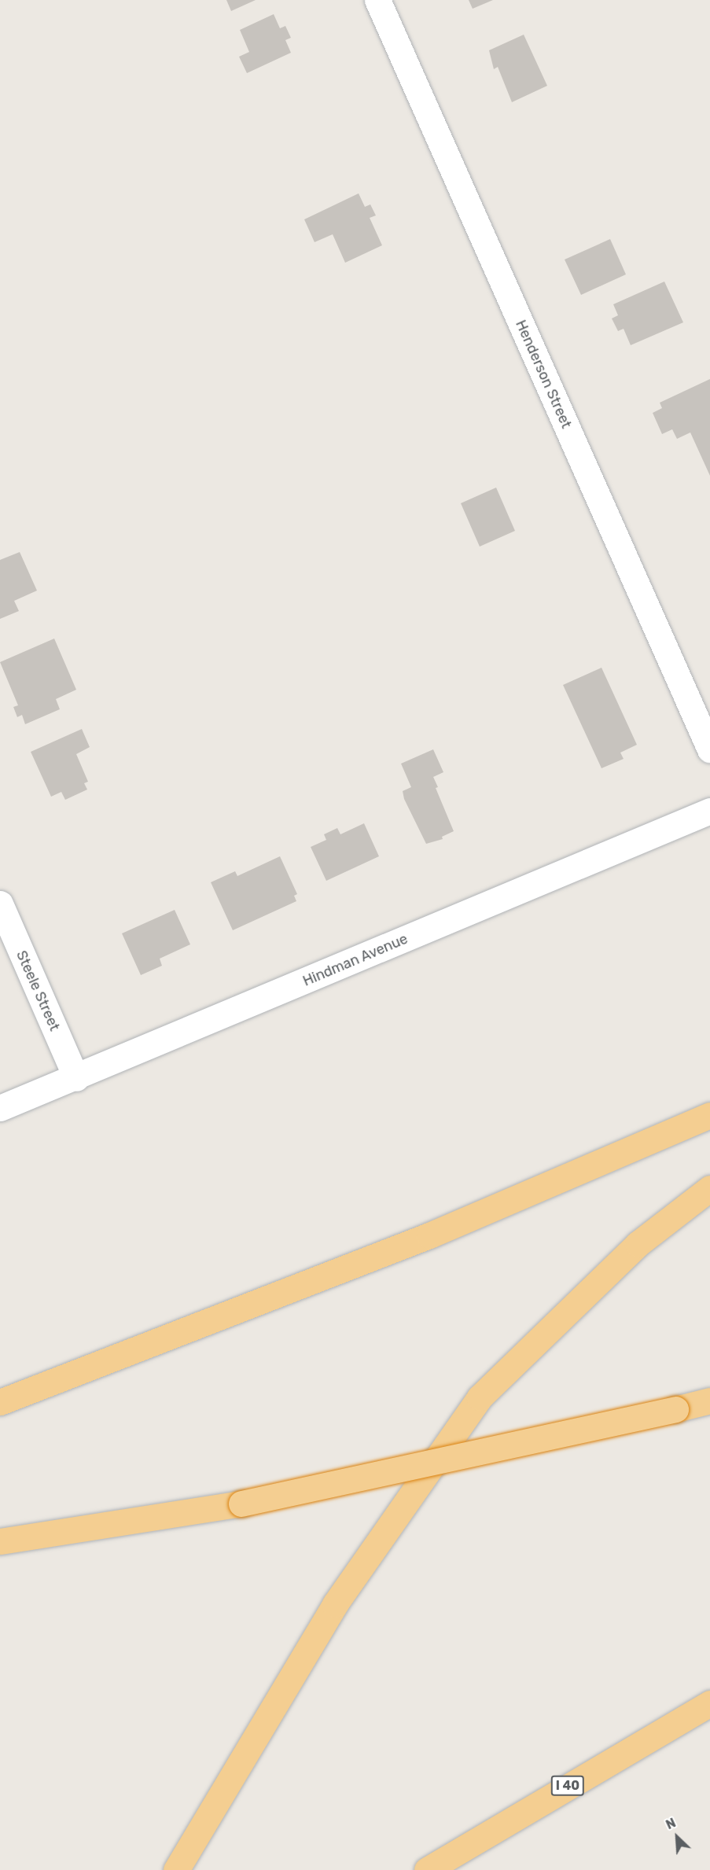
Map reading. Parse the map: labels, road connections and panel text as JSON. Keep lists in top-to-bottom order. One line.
{"streets":{"highway":["I 40"],"street":["Henderson Street","Hindman Avenue","Steele Street"]},"crossings":[["Hindman Avenue","Steele Street"]],"north":"top left"}
